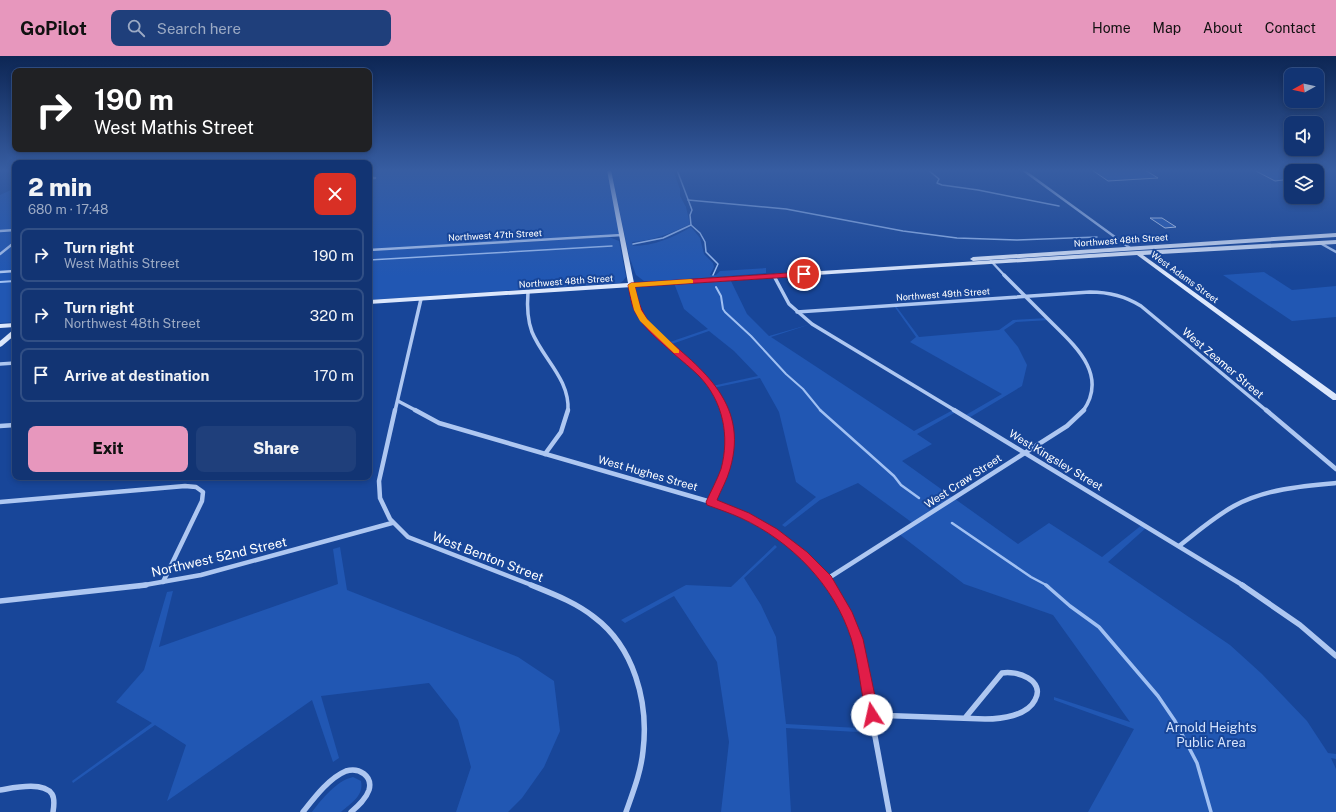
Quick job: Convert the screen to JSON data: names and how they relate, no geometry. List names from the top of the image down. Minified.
{"streets":{"main road":["Northwest 48th Street","West Adams Street"],"street":["Northwest 47th Street","Northwest 49th Street","West Zeamer Street","West Kingsley Street","West Hughes Street","West Craw Street","Northwest 52nd Street","West Benton Street"]},"crossings":[["Northwest 48th Street","West Adams Street"],["Northwest 48th Street","West Kingsley Street"],["Northwest 48th Street","West Craw Street"],["Northwest 48th Street","West Benton Street"],["Northwest 49th Street","West Zeamer Street"],["Northwest 49th Street","West Kingsley Street"],["Northwest 49th Street","West Craw Street"],["West Kingsley Street","West Craw Street"],["West Hughes Street","West Craw Street"],["West Hughes Street","West Benton Street"],["Northwest 52nd Street","West Benton Street"]],"parks":["Arnold Heights Public Area"],"north":"left","page":{"header":"GoPilot","search":"Search here","nav":["Home","Map","About","Contact"],"turn":["190 m","West Mathis Street"],"heading":["2 min","680 m · 17:48"],"list":[{"name":"Turn right","note":"West Mathis Street","value":"190 m"},{"name":"Turn right","note":"Northwest 48th Street","value":"320 m"},{"name":"Arrive at destination","value":"170 m"}],"buttons":["Exit","Share"]}}
